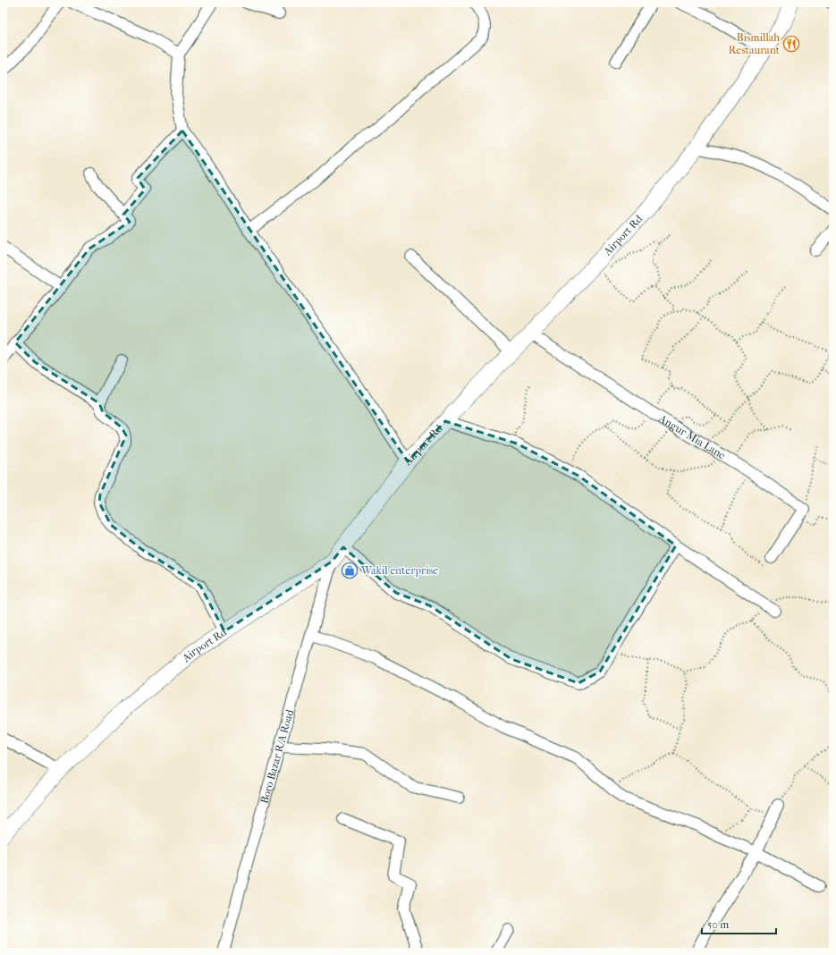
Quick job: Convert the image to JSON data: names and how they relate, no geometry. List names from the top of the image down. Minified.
{"streets":{"main road":["Airport Rd"],"street":["Angur Mia Lane","Boro Bazar R/A Road"]},"crossings":[["Airport Rd","Angur Mia Lane"],["Airport Rd","Boro Bazar R/A Road"]],"places":{"restaurant":["Bismillah Restaurant"],"shop":["Wakil enterprise"]},"scale_bar":"50 m"}
